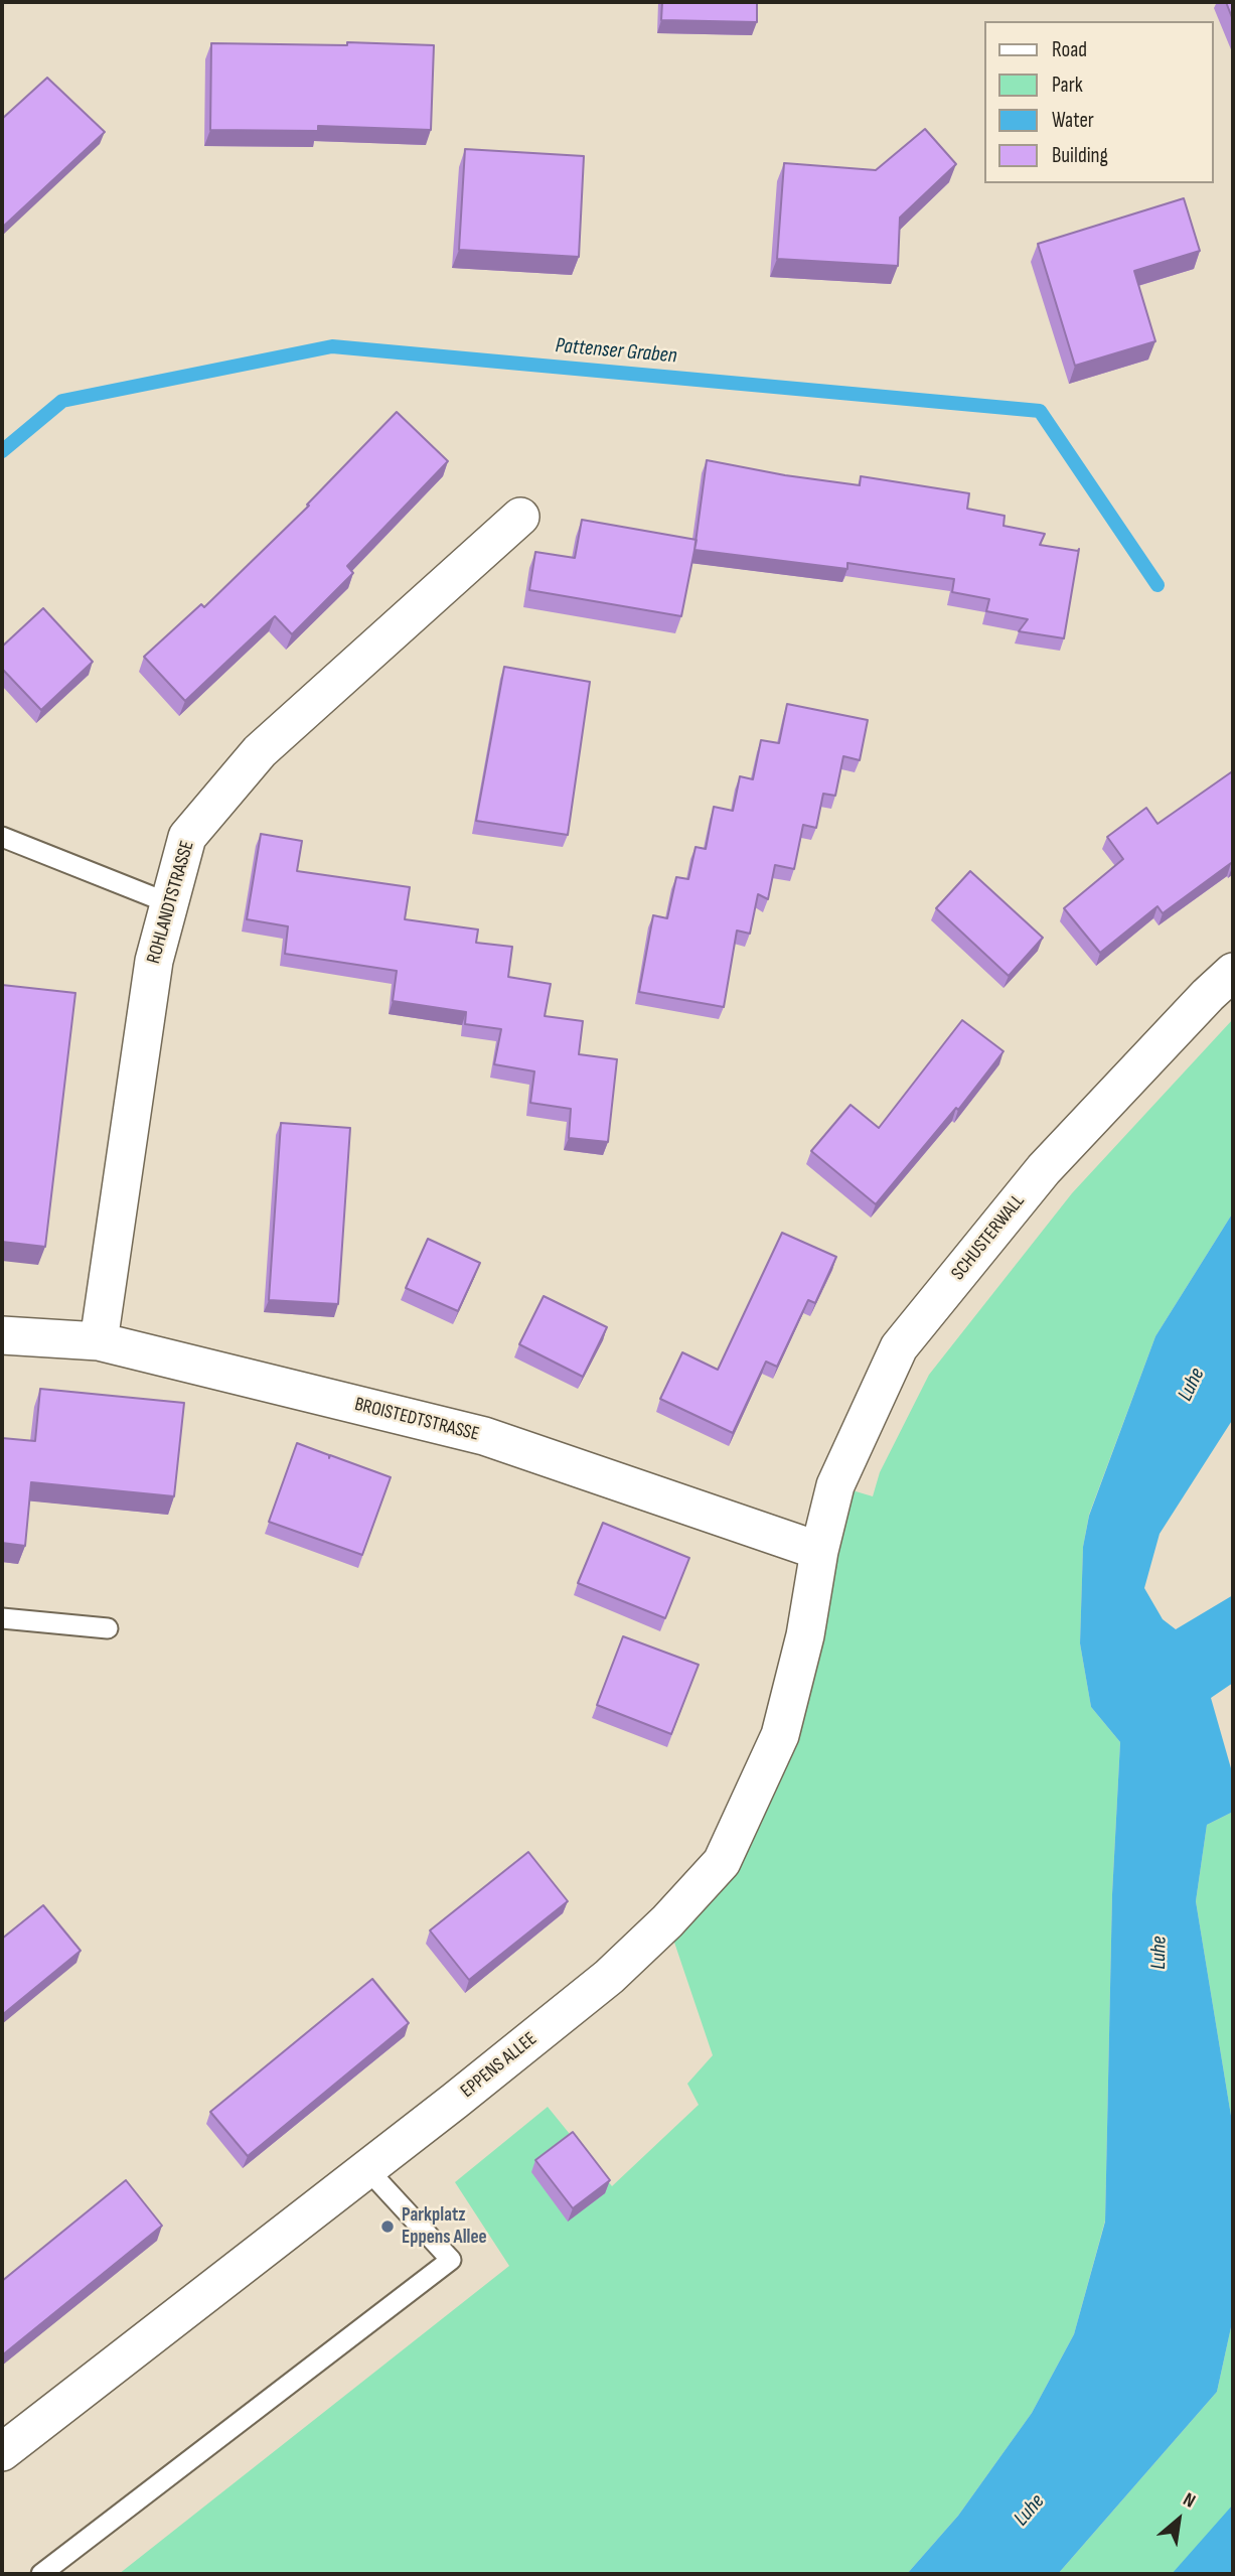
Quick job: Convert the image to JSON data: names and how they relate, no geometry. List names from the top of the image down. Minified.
{"streets":{"street":["ROHLANDTSTRASSE","SCHUSTERWALL","BROISTEDTSTRASSE","EPPENS ALLEE"]},"crossings":[["ROHLANDTSTRASSE","BROISTEDTSTRASSE"],["SCHUSTERWALL","BROISTEDTSTRASSE"],["SCHUSTERWALL","EPPENS ALLEE"],["BROISTEDTSTRASSE","EPPENS ALLEE"]],"water":["Pattenser Graben","Luhe"],"places":["Parkplatz Eppens Allee"],"legend":["Road","Park","Water","Building"],"north":"top right"}
